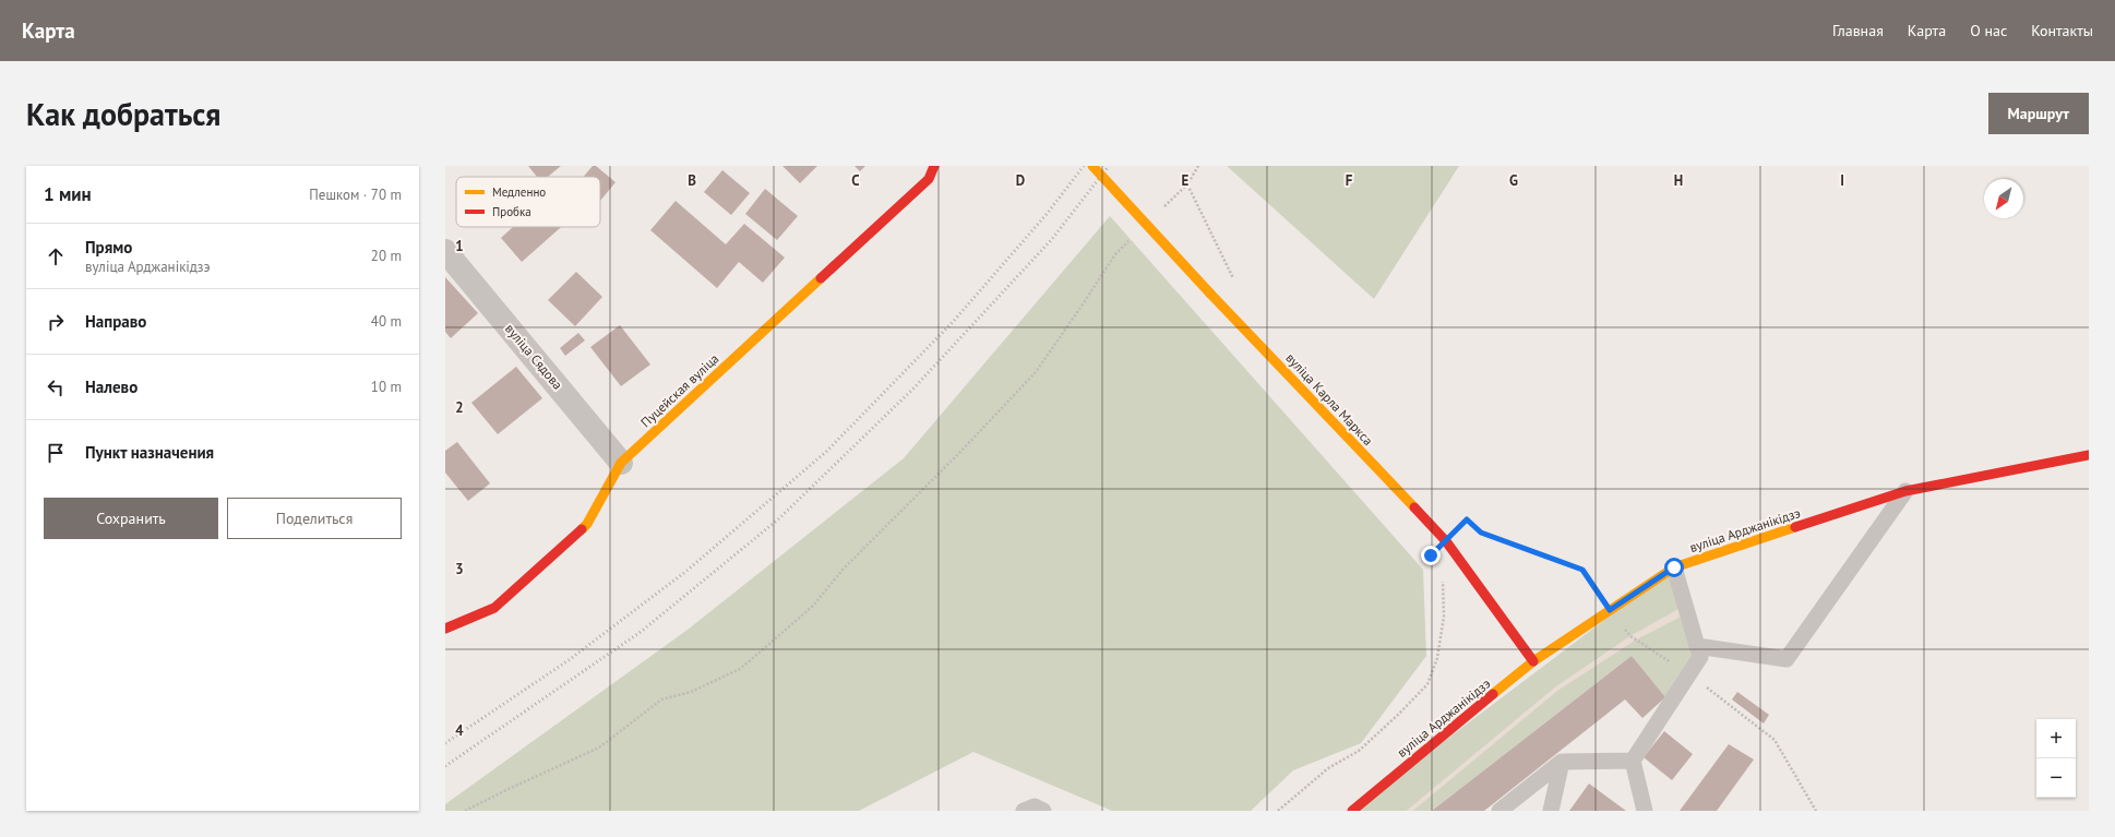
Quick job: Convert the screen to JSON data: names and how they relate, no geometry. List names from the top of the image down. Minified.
{"streets":{"main road":["Пуцейская вуліца","вуліца Карла Маркса","вуліца Арджанікідзэ"],"street":["вуліца Сядова"]},"crossings":[["вуліца Сядова","Пуцейская вуліца"],["вуліца Карла Маркса","вуліца Арджанікідзэ"]],"legend":["Медленно","Пробка"],"north":"bottom left","page":{"header":"Карта","nav":["Главная","Карта","О нас","Контакты"],"buttons":["Маршрут",["Сохранить","Поделиться"]],"title":"Как добраться","heading":["1 мин","Пешком · 70 m"],"list":[["Прямо","вуліца Арджанікідзэ","20 m"],["Направо","40 m"],["Налево","10 m"],"Пункт назначения"],"map_buttons":["+","−"]},"grid":{"columns":["B","C","D","E","F","G","H","I"],"rows":["1","2","3","4"]}}
